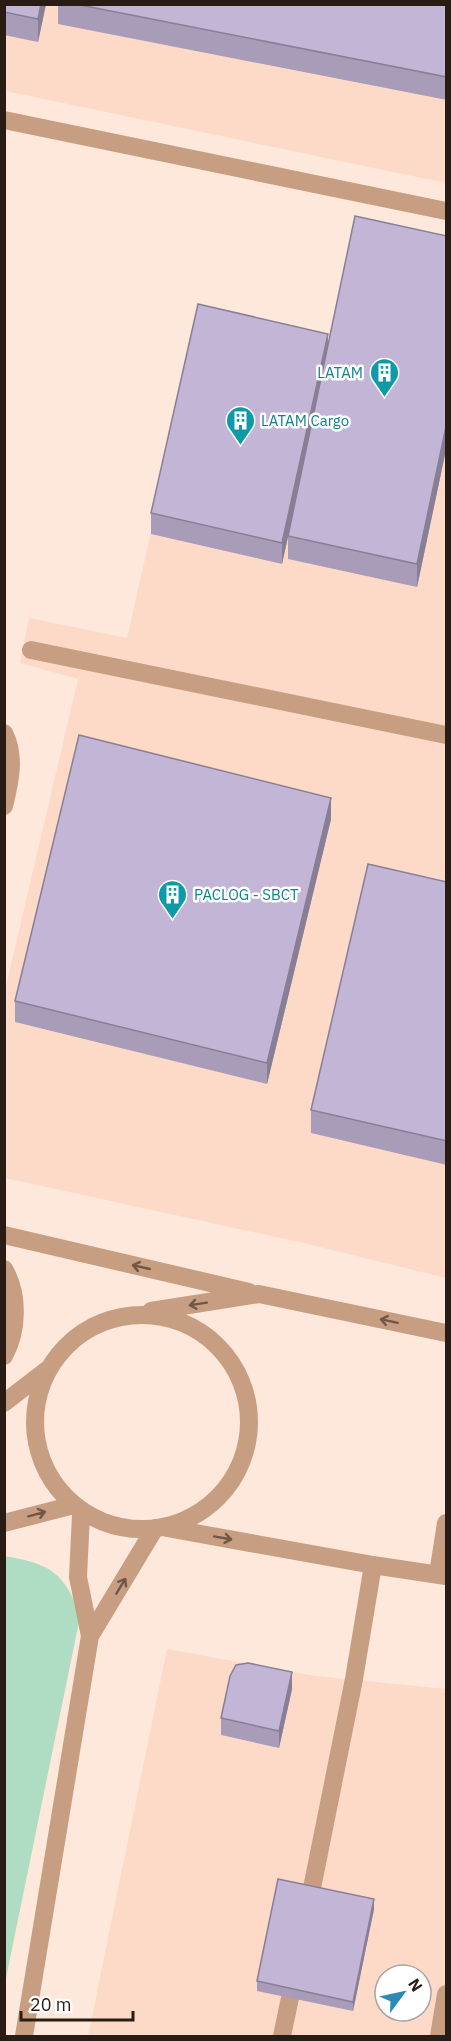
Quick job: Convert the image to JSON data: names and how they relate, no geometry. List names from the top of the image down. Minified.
{"places":{"building":["LATAM","LATAM Cargo","PACLOG - SBCT"]},"scale_bar":"20 m","north":"top right"}
